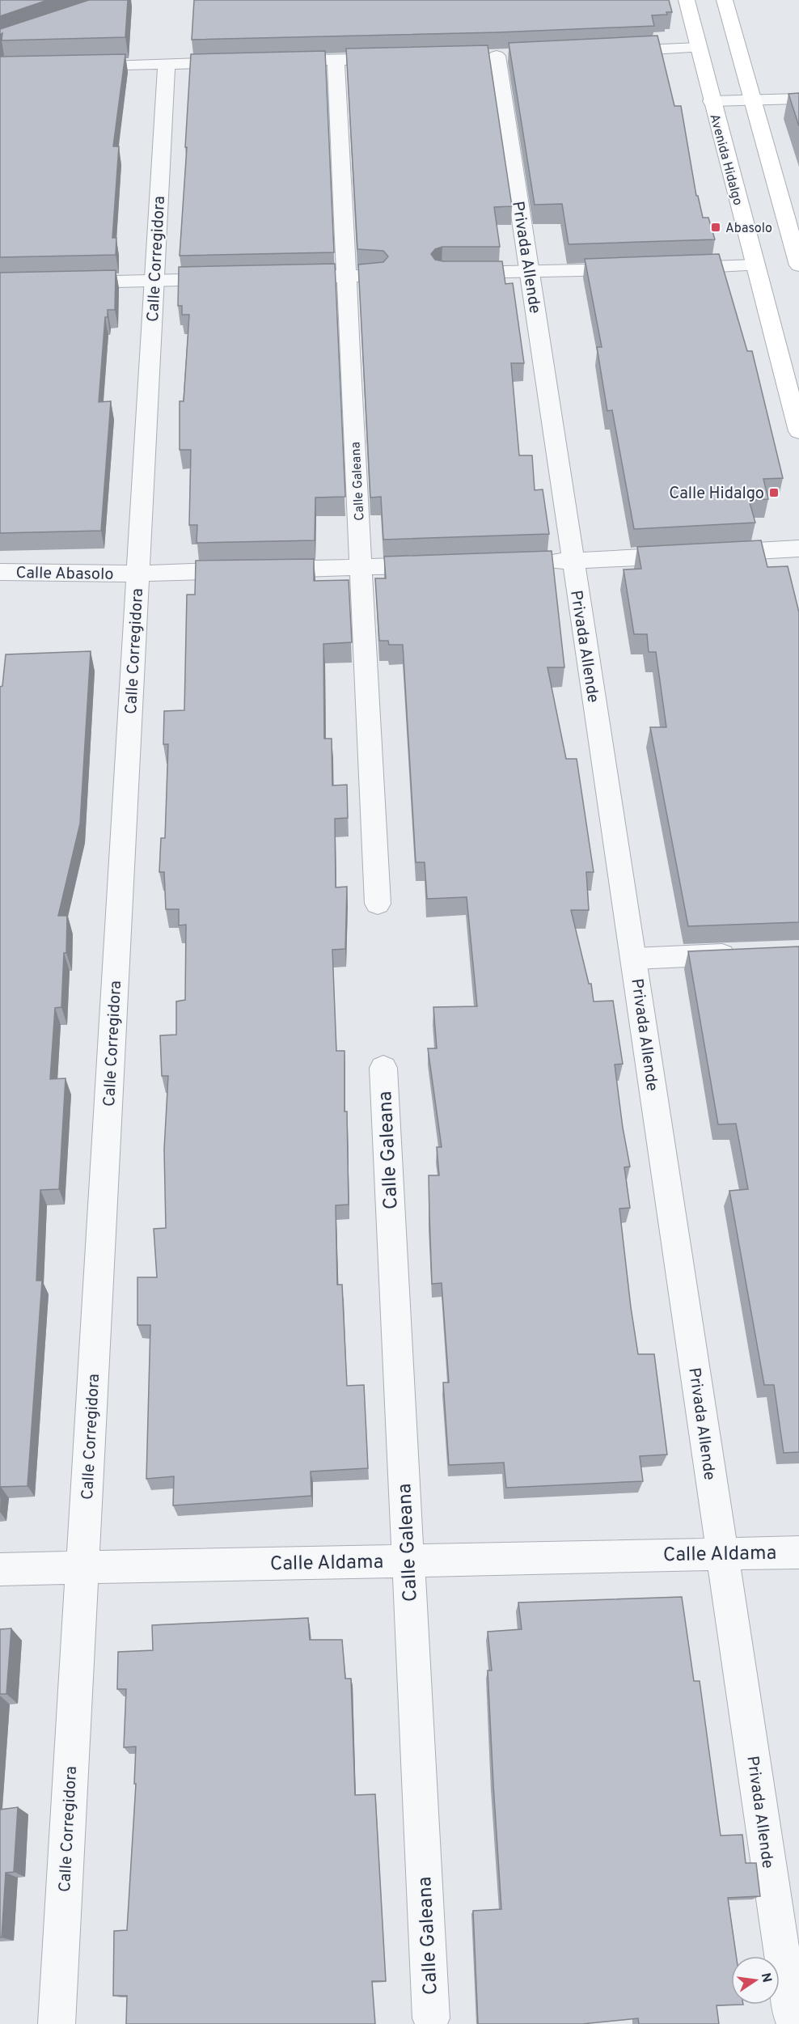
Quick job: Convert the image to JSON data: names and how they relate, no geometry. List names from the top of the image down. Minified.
{"streets":{"main road":["Avenida Hidalgo"],"street":["Privada Allende","Calle Corregidora","Calle Galeana","Calle Abasolo","Calle Aldama"]},"crossings":[["Privada Allende","Calle Aldama"],["Calle Corregidora","Calle Abasolo"],["Calle Corregidora","Calle Aldama"],["Calle Galeana","Calle Abasolo"],["Calle Galeana","Calle Aldama"]],"places":{"transit":["Abasolo","Calle Hidalgo"]},"north":"right"}
